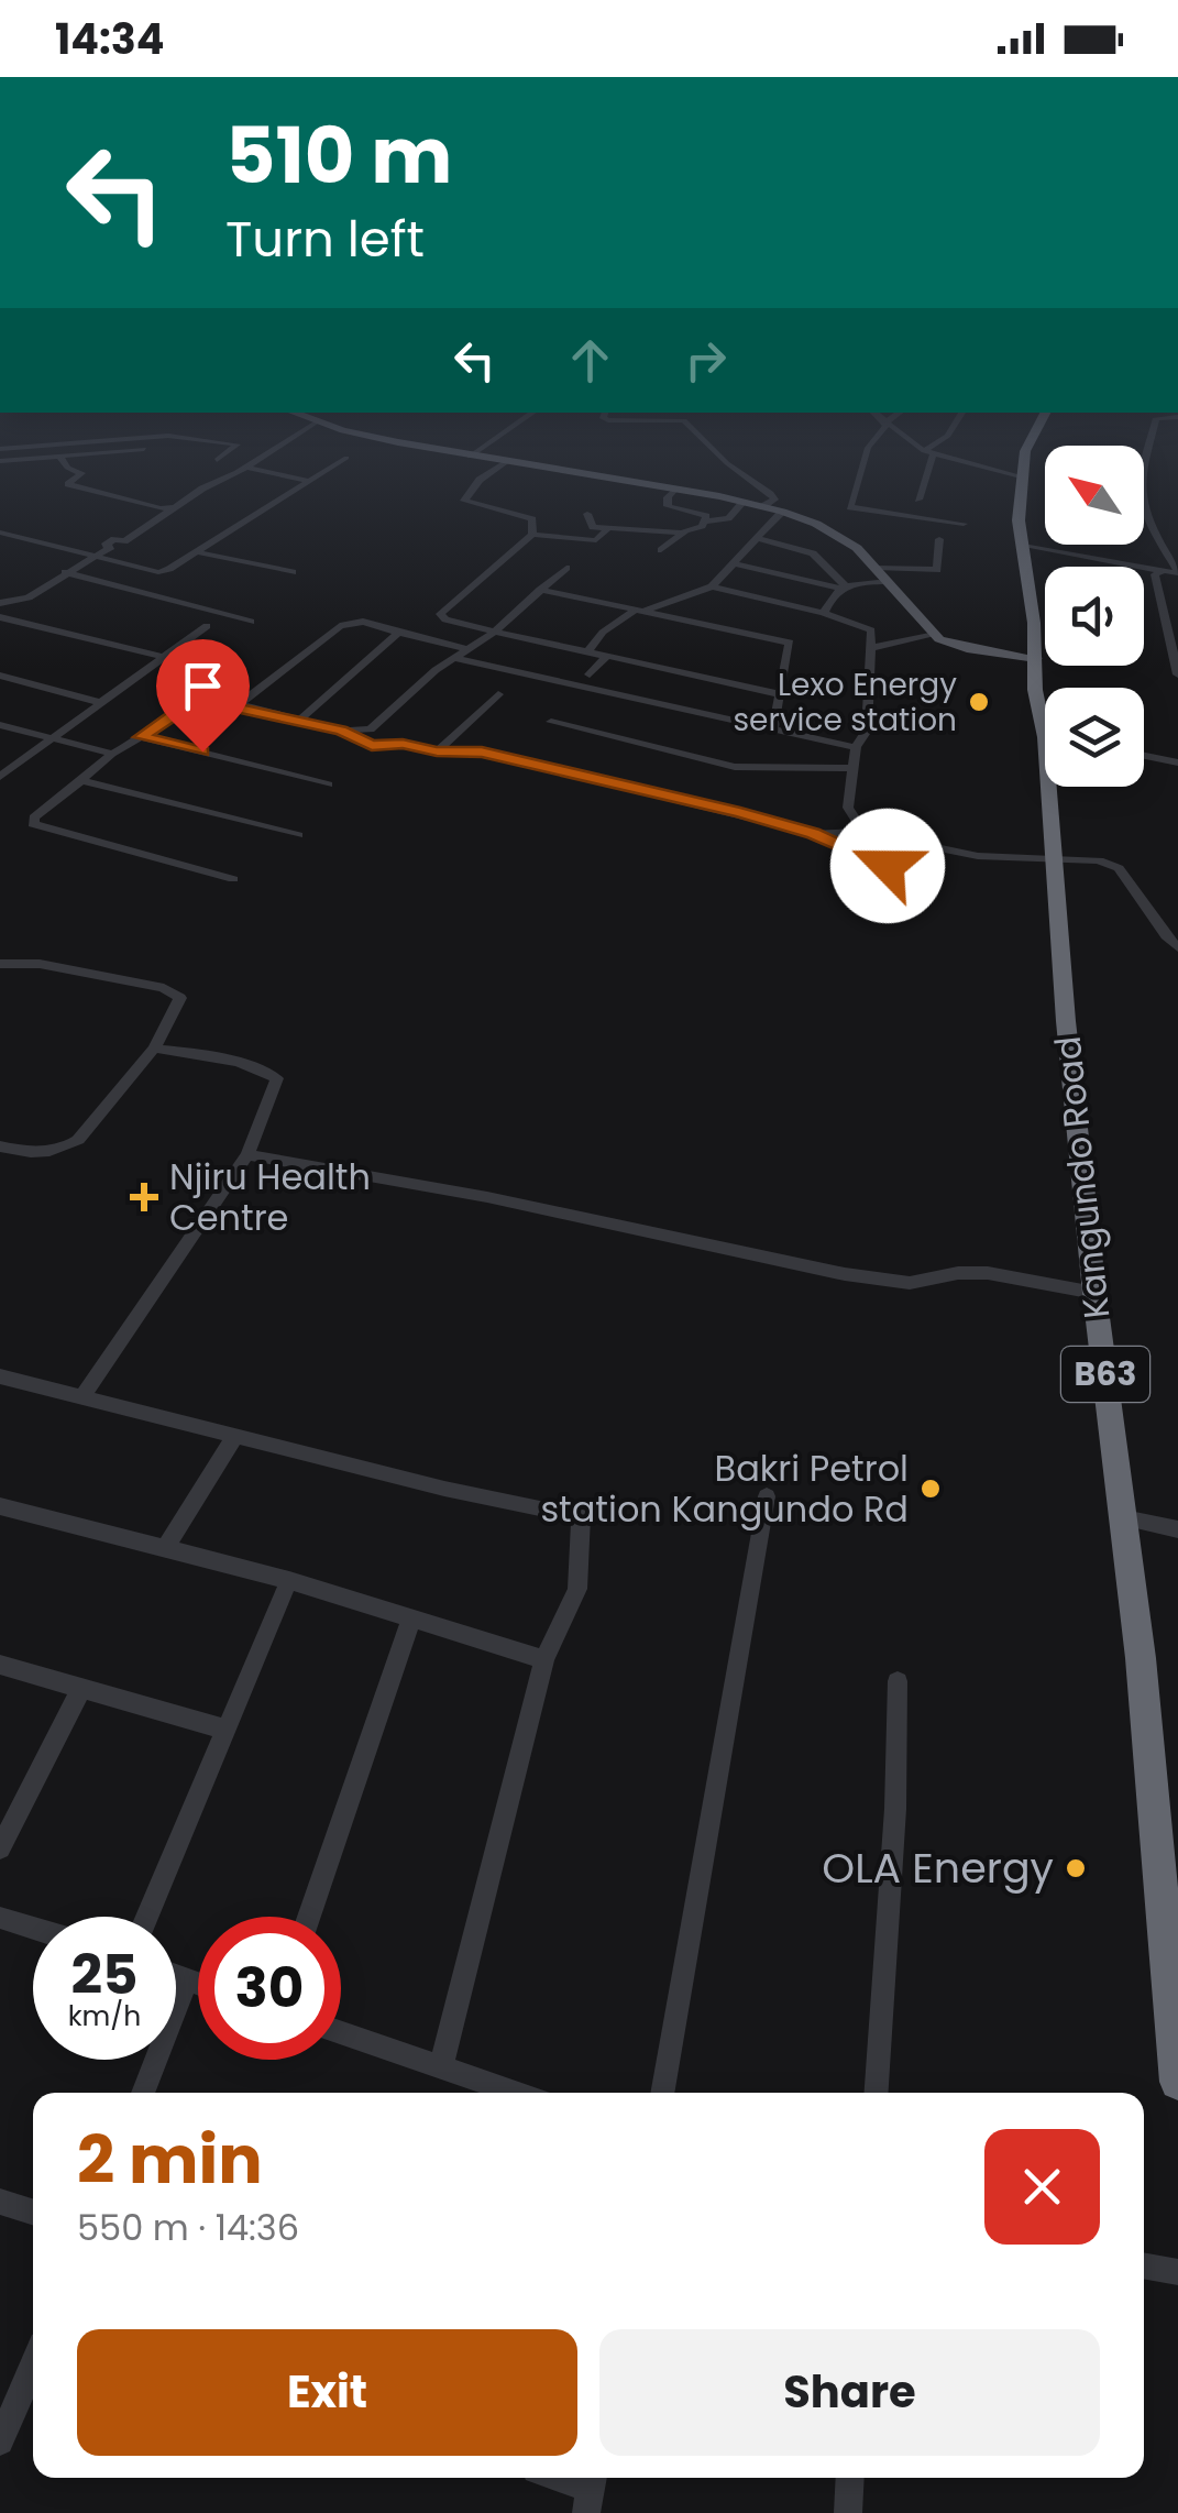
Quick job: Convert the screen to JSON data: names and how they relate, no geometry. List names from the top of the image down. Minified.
{"streets":{"highway":["Kangundo Road","B63"]},"places":{"other":["Lexo Energy service station","Bakri Petrol station Kangundo Rd","OLA Energy"],"health":["Njiru Health Centre"]},"north":"top left","page":{"status":"14:34","turn":["510 m","Turn left"],"speed":"25 km/h","limit":"30","heading":["2 min","550 m · 14:36"],"buttons":["Exit","Share"]}}
